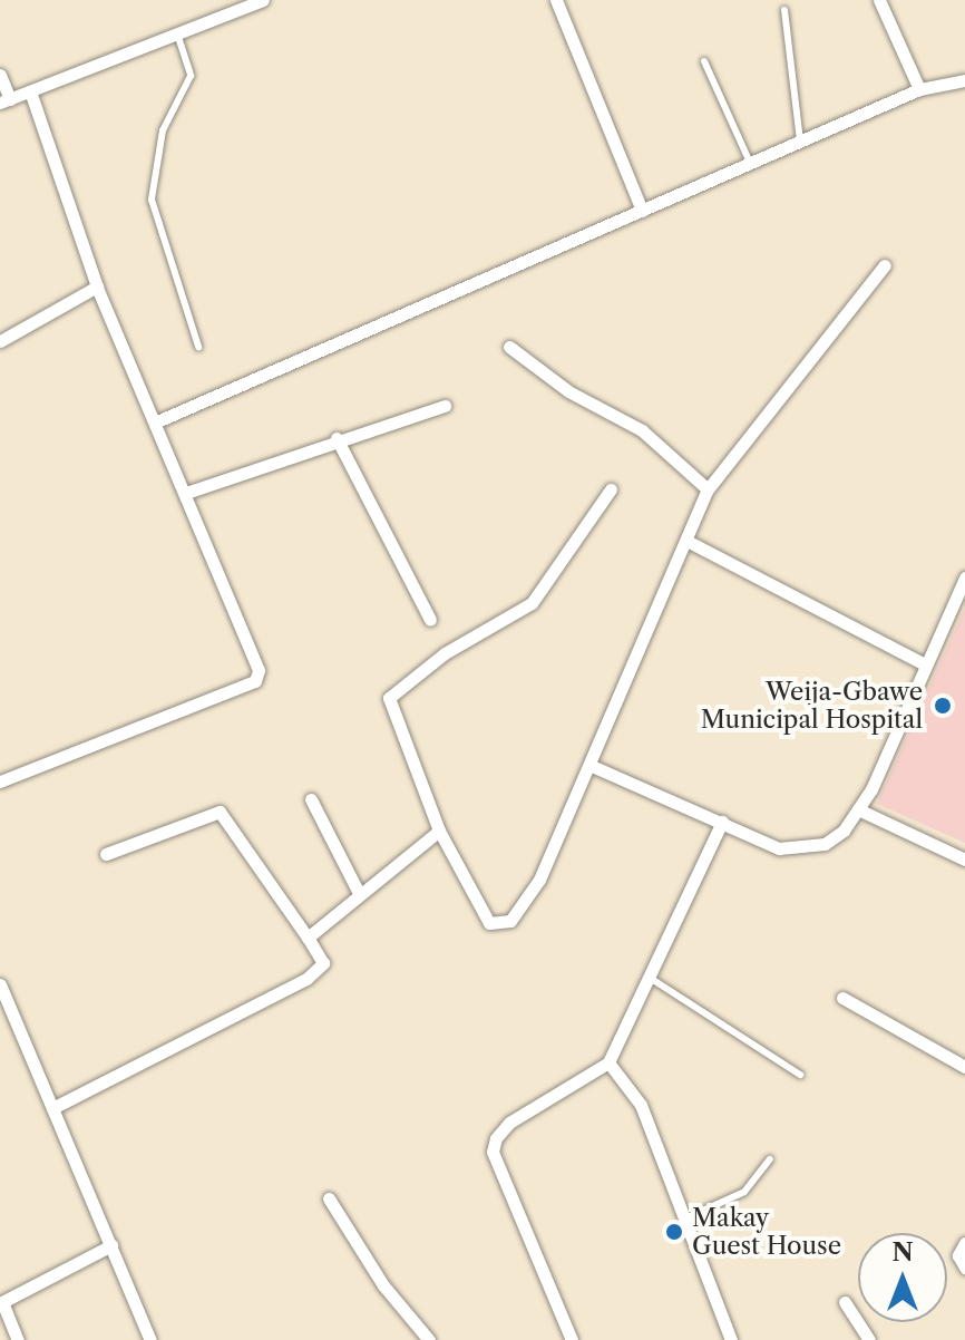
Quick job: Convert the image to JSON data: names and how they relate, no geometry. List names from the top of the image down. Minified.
{"places":["Weija-Gbawe Municipal Hospital","Makay Guest House"],"north":"top"}
